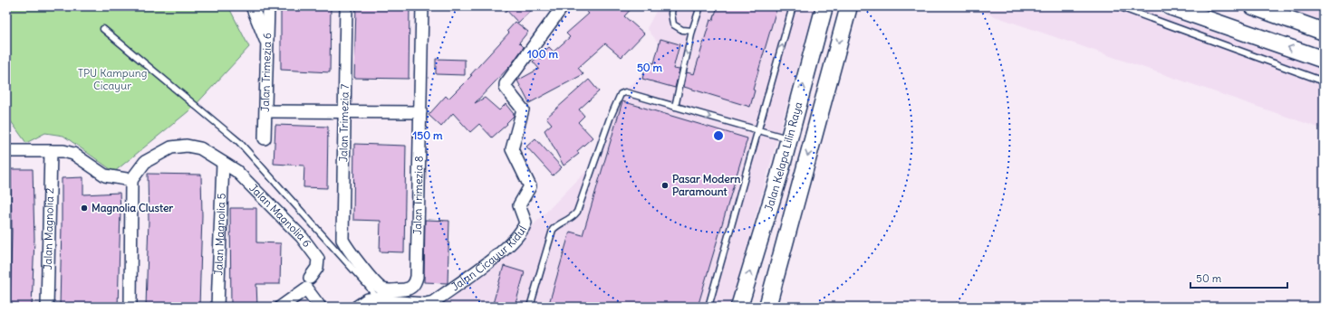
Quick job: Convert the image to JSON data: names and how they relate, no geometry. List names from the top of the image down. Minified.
{"streets":{"street":["Jalan Trimezia 6","Jalan Trimezia 7","Jalan Kelapa Lilin Raya","Jalan Trimezia 8","Jalan Magnolia 6","Jalan Magnolia 2","Jalan Magnolia 5","Jalan Cicayur Kidul"]},"crossings":[["Jalan Trimezia 7","Jalan Trimezia 8"],["Jalan Magnolia 6","Jalan Magnolia 5"]],"parks":["TPU Kampung Cicayur"],"places":["Pasar Modern Paramount","Magnolia Cluster"],"scale_bar":"50 m","rings":["100 m","50 m","150 m"]}
